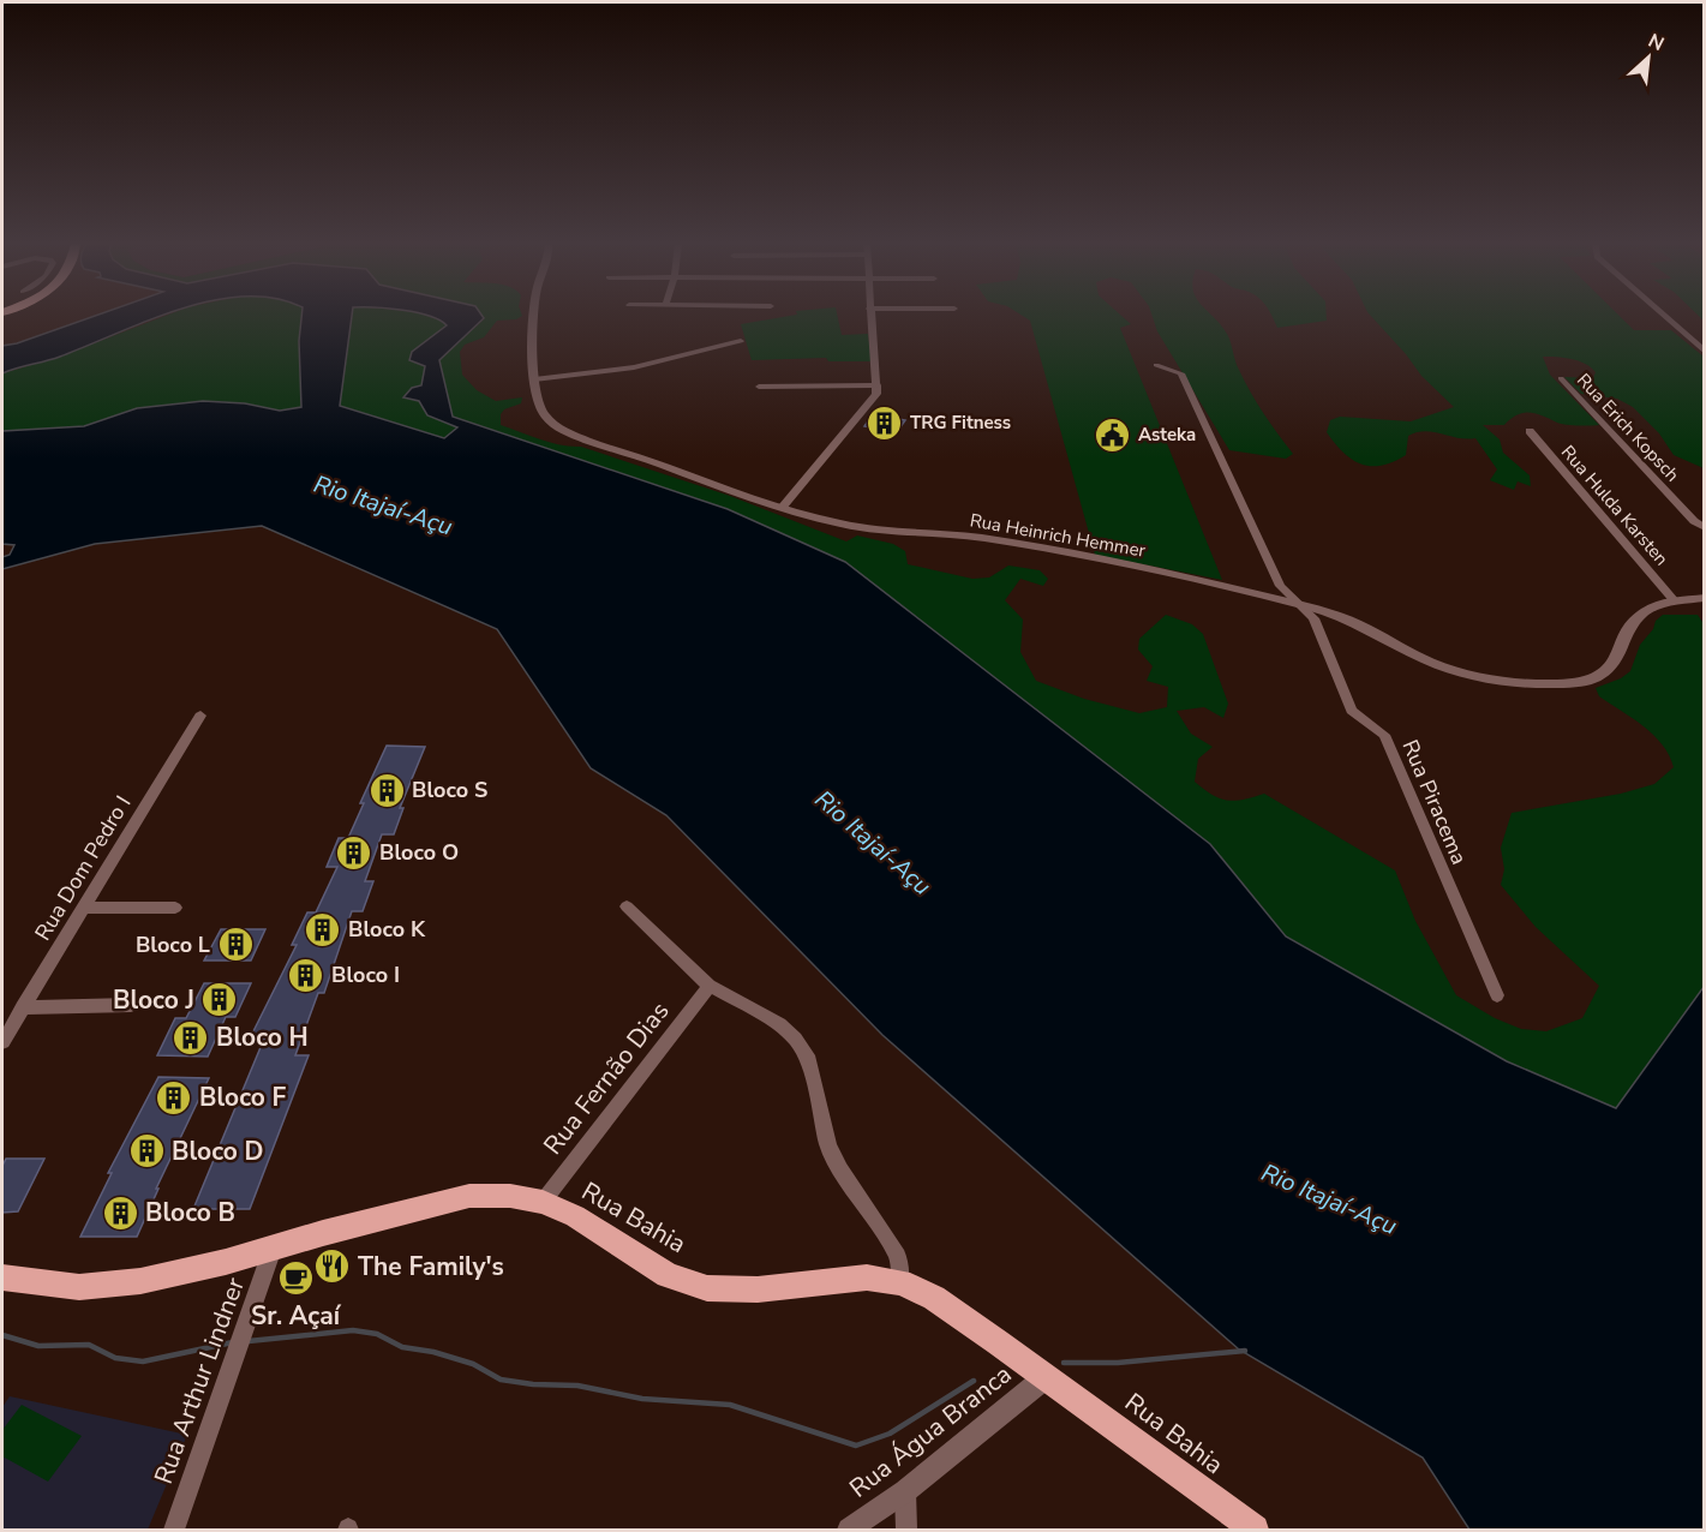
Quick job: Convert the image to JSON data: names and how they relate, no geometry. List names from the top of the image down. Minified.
{"streets":{"main road":["Rua Bahia"],"street":["Rua Erich Kopsch","Rua Hulda Karsten","Rua Heinrich Hemmer","Rua Piracema","Rua Dom Pedro I","Rua Fernão Dias","Rua Arthur Lindner","Rua Água Branca"]},"crossings":[["Rua Hulda Karsten","Rua Heinrich Hemmer"],["Rua Heinrich Hemmer","Rua Piracema"],["Rua Fernão Dias","Rua Bahia"],["Rua Bahia","Rua Arthur Lindner"],["Rua Bahia","Rua Água Branca"]],"water":["Rio Itajaí-Açu"],"places":{"building":["TRG Fitness","Bloco S","Bloco O","Bloco K","Bloco L","Bloco I","Bloco J","Bloco H","Bloco F","Bloco D","Bloco B"],"public building":["Asteka"],"restaurant":["The Family's"],"cafe":["Sr. Açaí"]},"north":"top right"}
